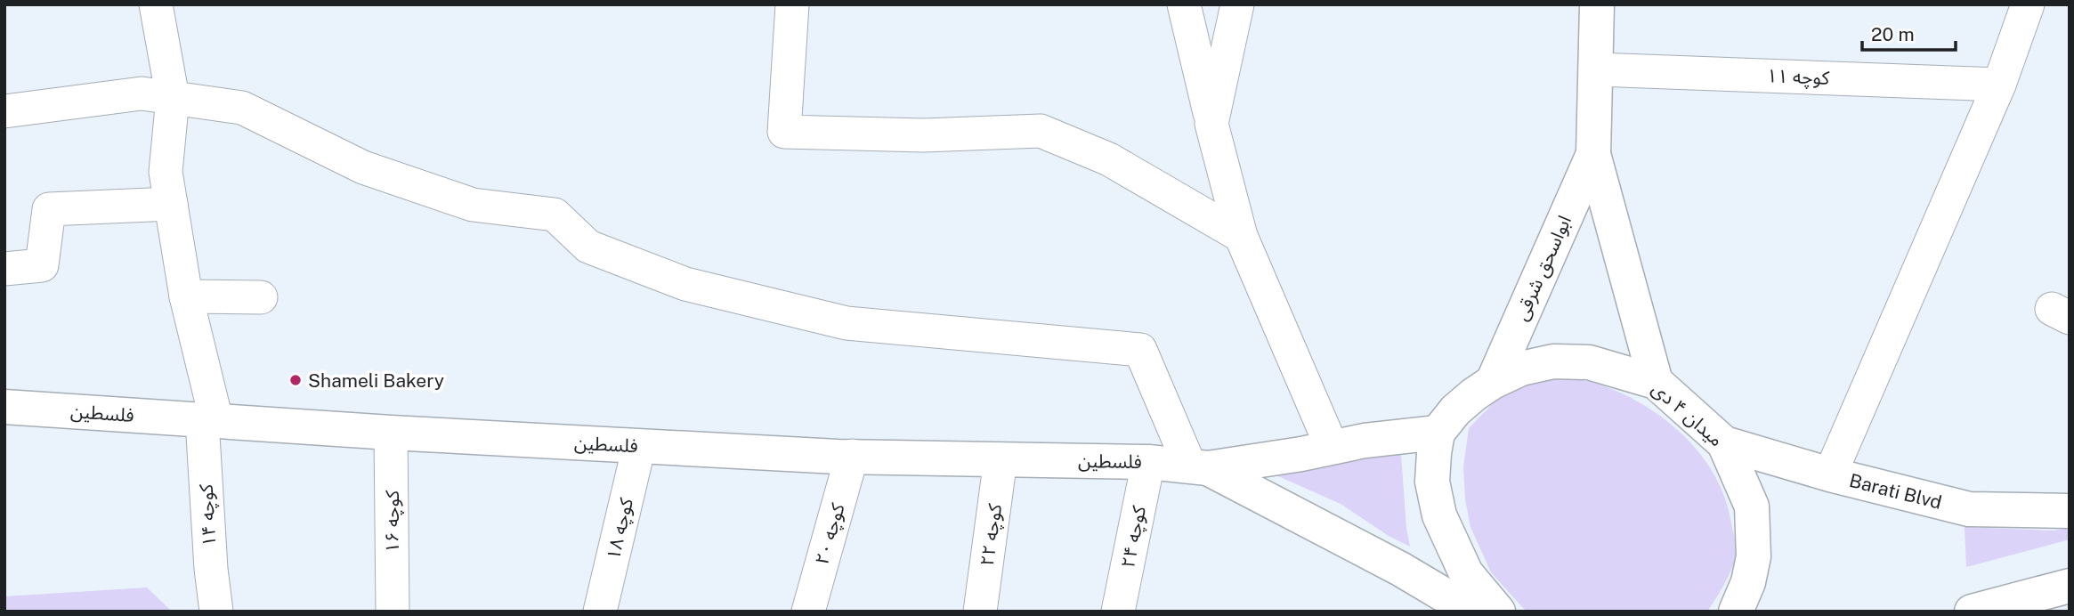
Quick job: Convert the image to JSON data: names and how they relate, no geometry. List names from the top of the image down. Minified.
{"streets":{"main road":["ابواسحق شرقی","فلسطین","میدان ۴ دی","Barati Blvd"],"street":["کوچه ۱۱","کوچه ۱۴","کوچه ۱۶","کوچه ۱۸","کوچه ۲۰","کوچه ۲۲","کوچه ۲۴"]},"crossings":[["کوچه ۱۱","ابواسحق شرقی"],["ابواسحق شرقی","میدان ۴ دی"],["فلسطین","کوچه ۱۴"],["فلسطین","کوچه ۱۶"],["فلسطین","کوچه ۱۸"],["فلسطین","کوچه ۲۰"],["فلسطین","کوچه ۲۲"],["فلسطین","کوچه ۲۴"],["میدان ۴ دی","Barati Blvd"]],"places":["Shameli Bakery"],"scale_bar":"20 m"}
